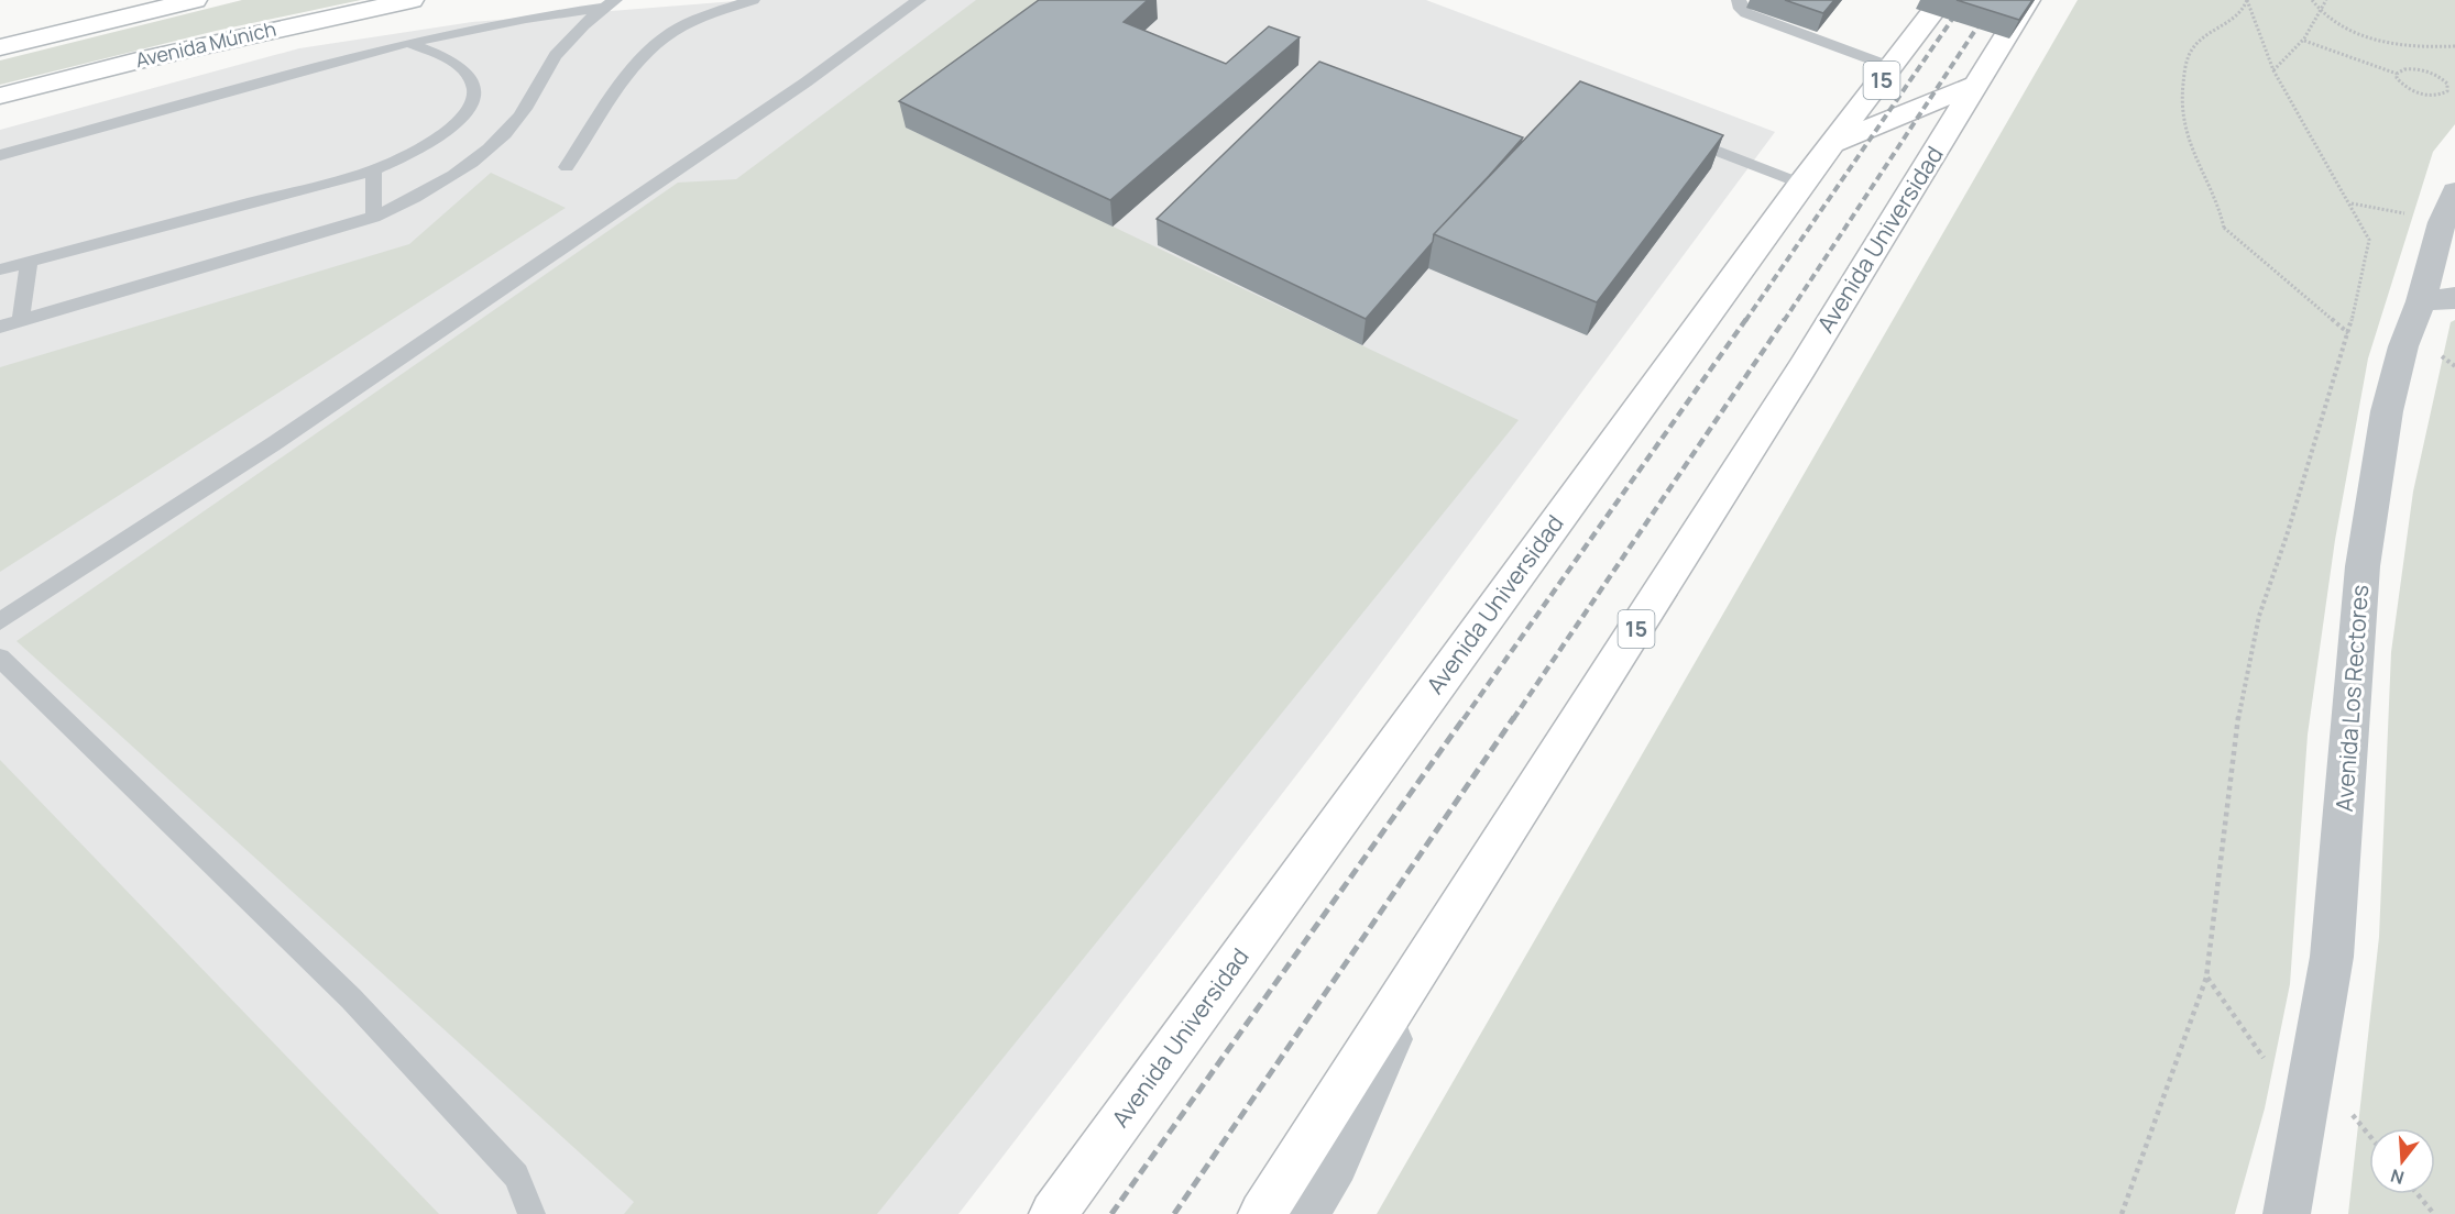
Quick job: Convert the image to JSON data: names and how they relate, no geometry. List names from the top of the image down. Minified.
{"streets":{"main road":["Avenida Múnich","15","Avenida Universidad"],"street":["Avenida Los Rectores"]},"north":"bottom"}
